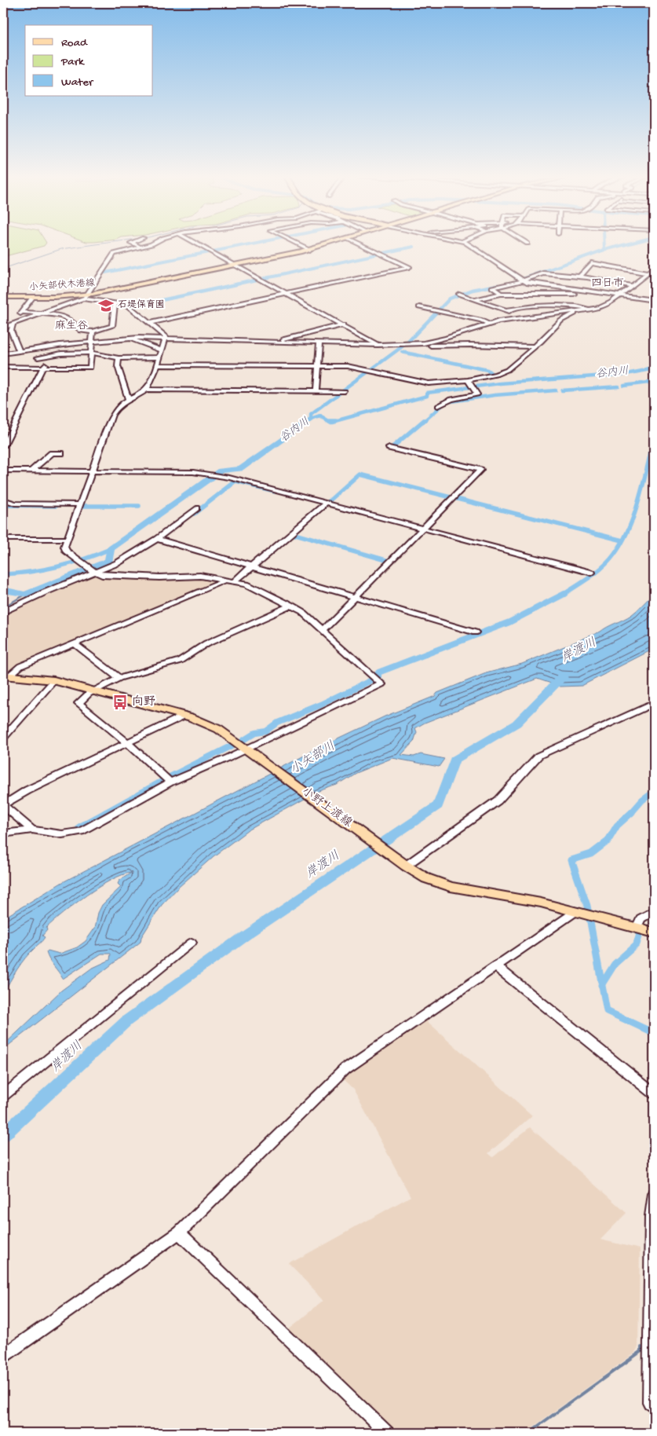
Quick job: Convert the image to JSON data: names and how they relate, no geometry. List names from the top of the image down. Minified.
{"streets":{"main road":["小矢部伏木港線","小野上渡線"]},"districts":["四日市","麻生谷"],"water":["谷内川","岸渡川","小矢部川"],"places":{"school or university":["石堤保育園"],"bus stop":["向野"]},"legend":["Road","Park","Water"]}
